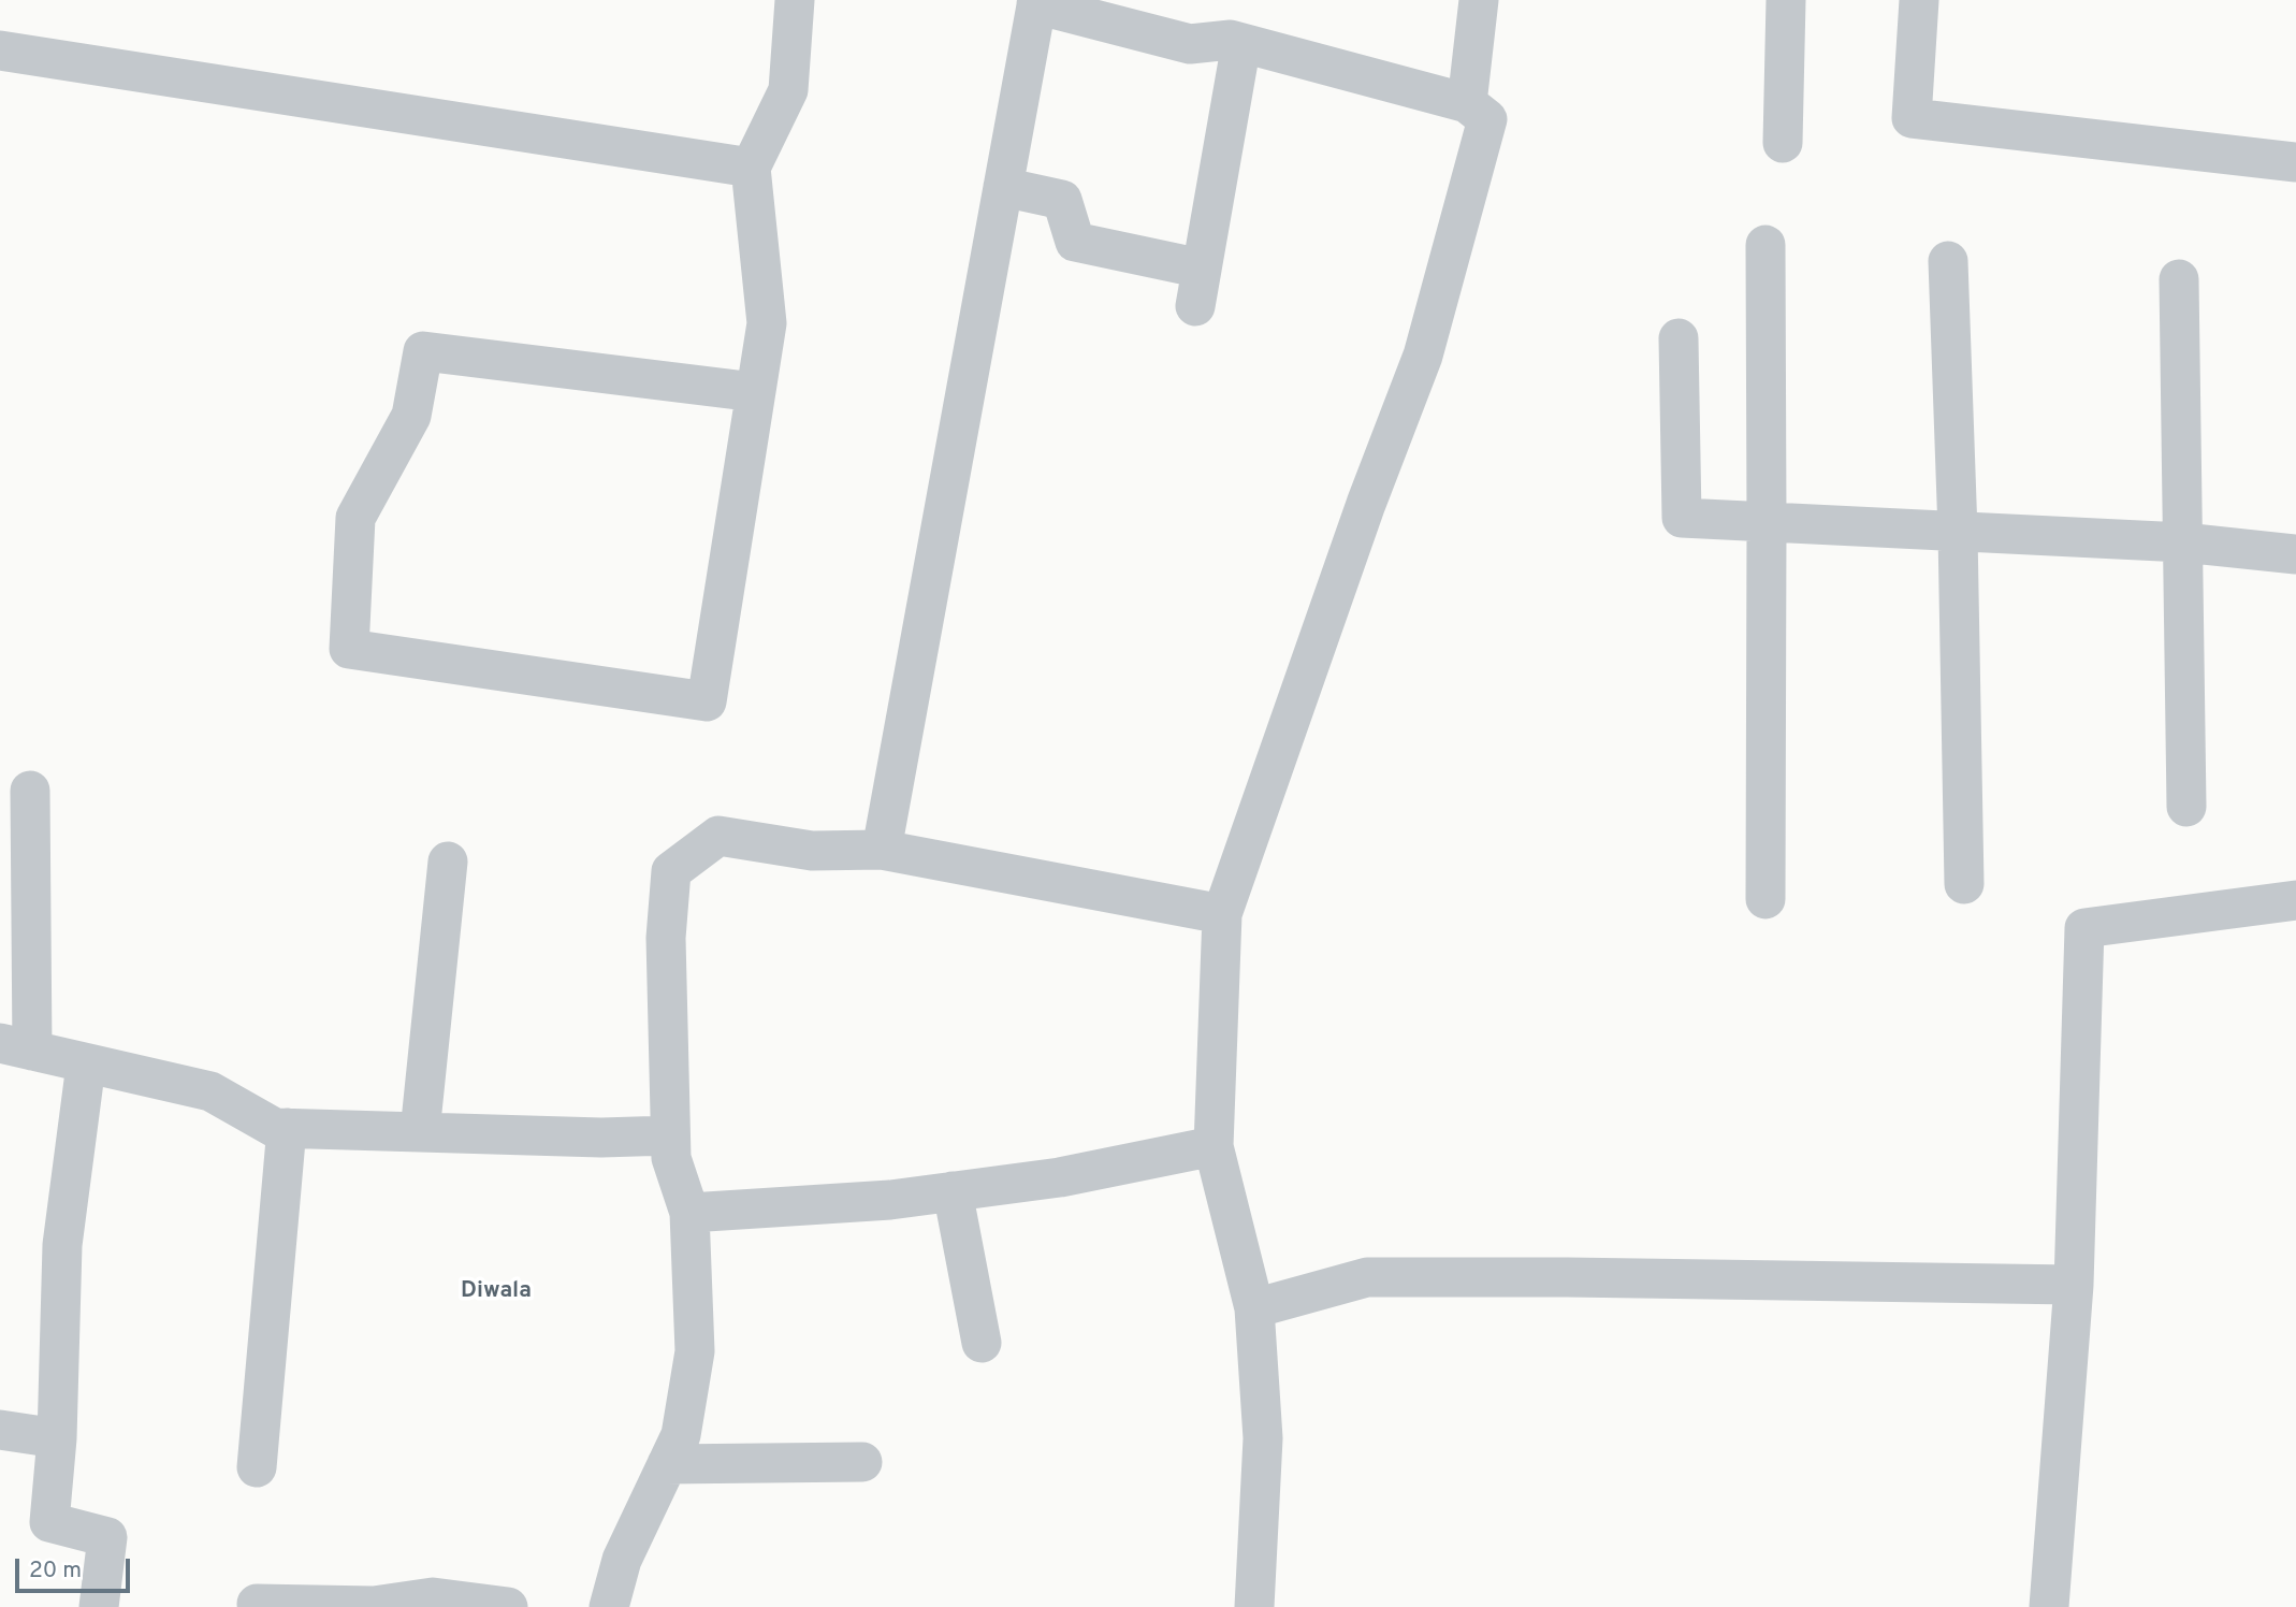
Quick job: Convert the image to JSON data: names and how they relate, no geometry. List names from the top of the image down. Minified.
{"districts":["Diwala"],"scale_bar":"20 m"}
